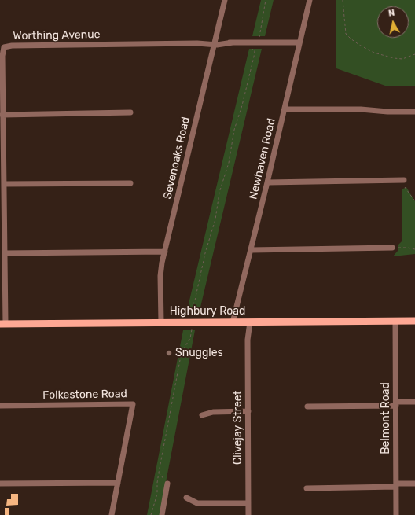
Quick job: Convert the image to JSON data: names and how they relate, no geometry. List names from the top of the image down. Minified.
{"streets":{"main road":["Highbury Road"],"street":["Worthing Avenue","Sevenoaks Road","Newhaven Road","Folkestone Road","Belmont Road","Clivejay Street"]},"crossings":[["Worthing Avenue","Sevenoaks Road"],["Worthing Avenue","Newhaven Road"],["Worthing Avenue","Highbury Road"],["Sevenoaks Road","Highbury Road"],["Newhaven Road","Highbury Road"],["Highbury Road","Belmont Road"],["Highbury Road","Clivejay Street"]],"places":["Snuggles"],"north":"top"}
